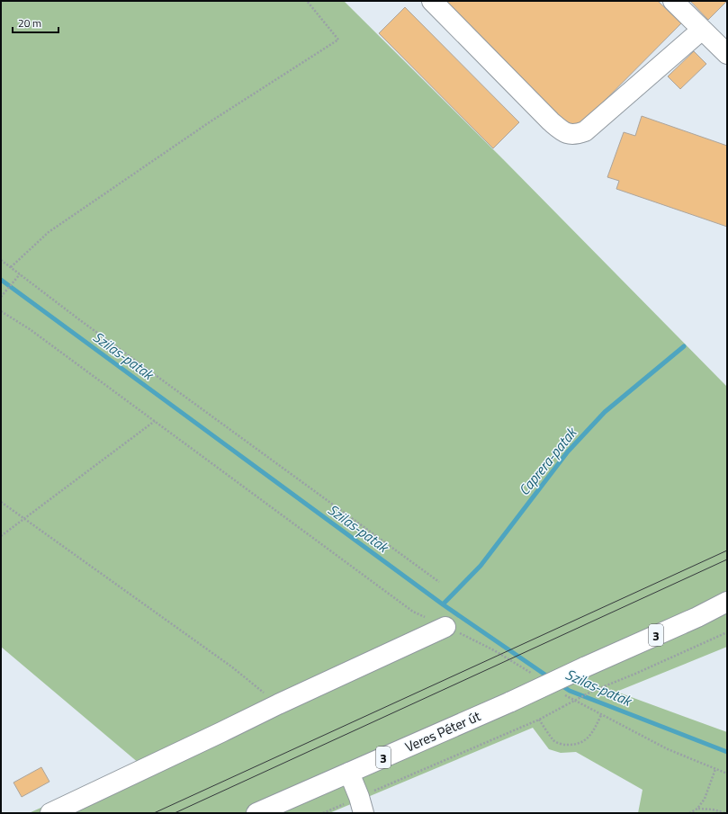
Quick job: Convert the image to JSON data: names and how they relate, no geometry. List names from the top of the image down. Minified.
{"streets":{"main road":["3","Veres Péter út"]},"water":["Szilas-patak","Caprera-patak"],"scale_bar":"20 m"}
